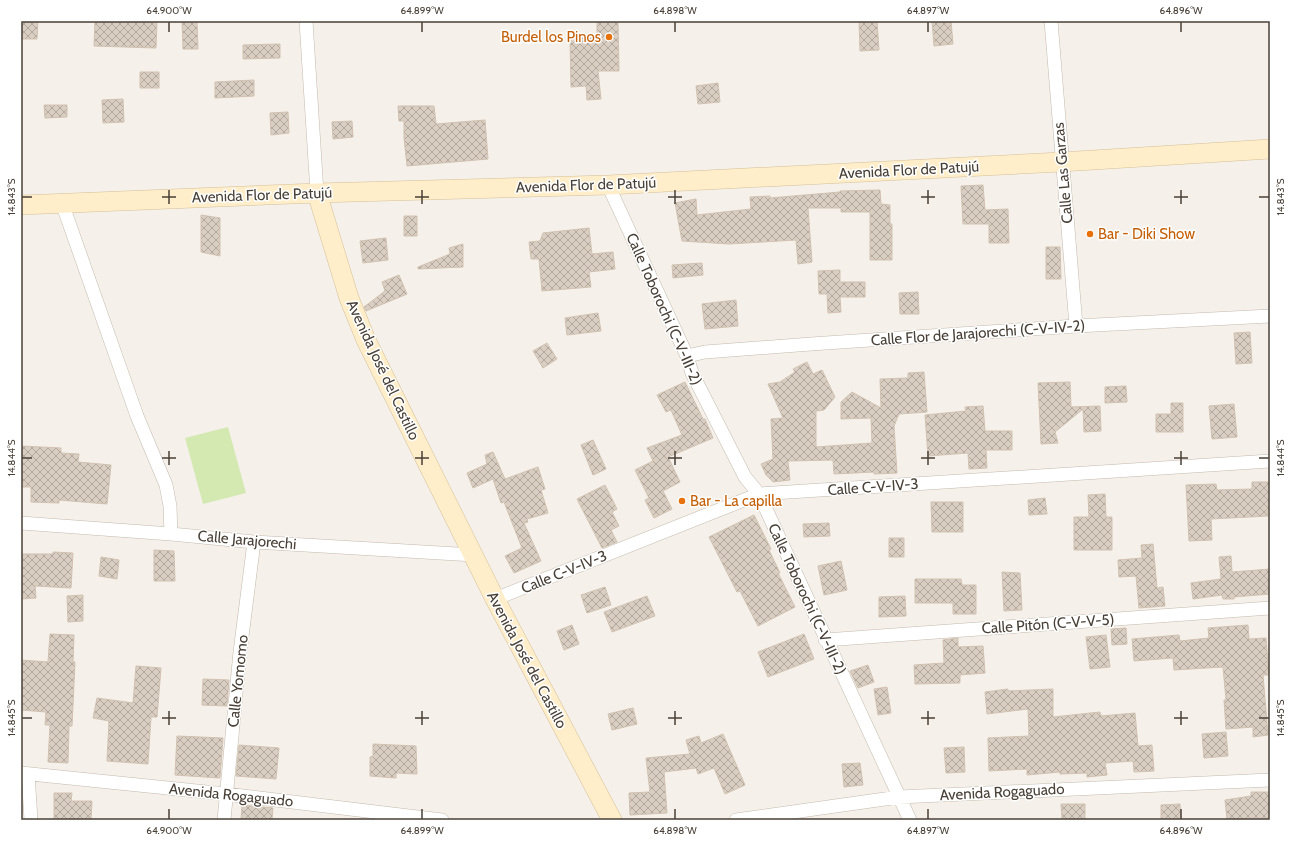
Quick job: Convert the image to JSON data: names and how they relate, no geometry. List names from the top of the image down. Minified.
{"streets":{"main road":["Avenida Flor de Patujú","Avenida José del Castillo"],"street":["Calle Las Garzas","Calle Toborochi (C-V-III-2)","Calle Flor de Jarajorechi (C-V-IV-2)","Calle C-V-IV-3","Calle Jarajorechi","Calle Pitón (C-V-V-5)","Calle Yomomo","Avenida Rogaguado"]},"crossings":[["Avenida Flor de Patujú","Calle Las Garzas"],["Avenida Flor de Patujú","Calle Toborochi (C-V-III-2)"],["Avenida Flor de Patujú","Avenida José del Castillo"],["Calle Las Garzas","Calle Flor de Jarajorechi (C-V-IV-2)"],["Calle Toborochi (C-V-III-2)","Calle Flor de Jarajorechi (C-V-IV-2)"],["Calle Toborochi (C-V-III-2)","Calle C-V-IV-3"],["Calle Toborochi (C-V-III-2)","Calle Pitón (C-V-V-5)"],["Calle Toborochi (C-V-III-2)","Avenida Rogaguado"],["Avenida José del Castillo","Calle C-V-IV-3"],["Avenida José del Castillo","Calle Jarajorechi"],["Calle Jarajorechi","Calle Yomomo"],["Calle Yomomo","Avenida Rogaguado"]],"places":["Burdel los Pinos","Bar - Diki Show","Bar - La capilla"],"coordinates":["64.900°W","64.899°W","64.898°W","64.897°W","64.896°W","14.843°S","14.844°S","14.845°S"]}
